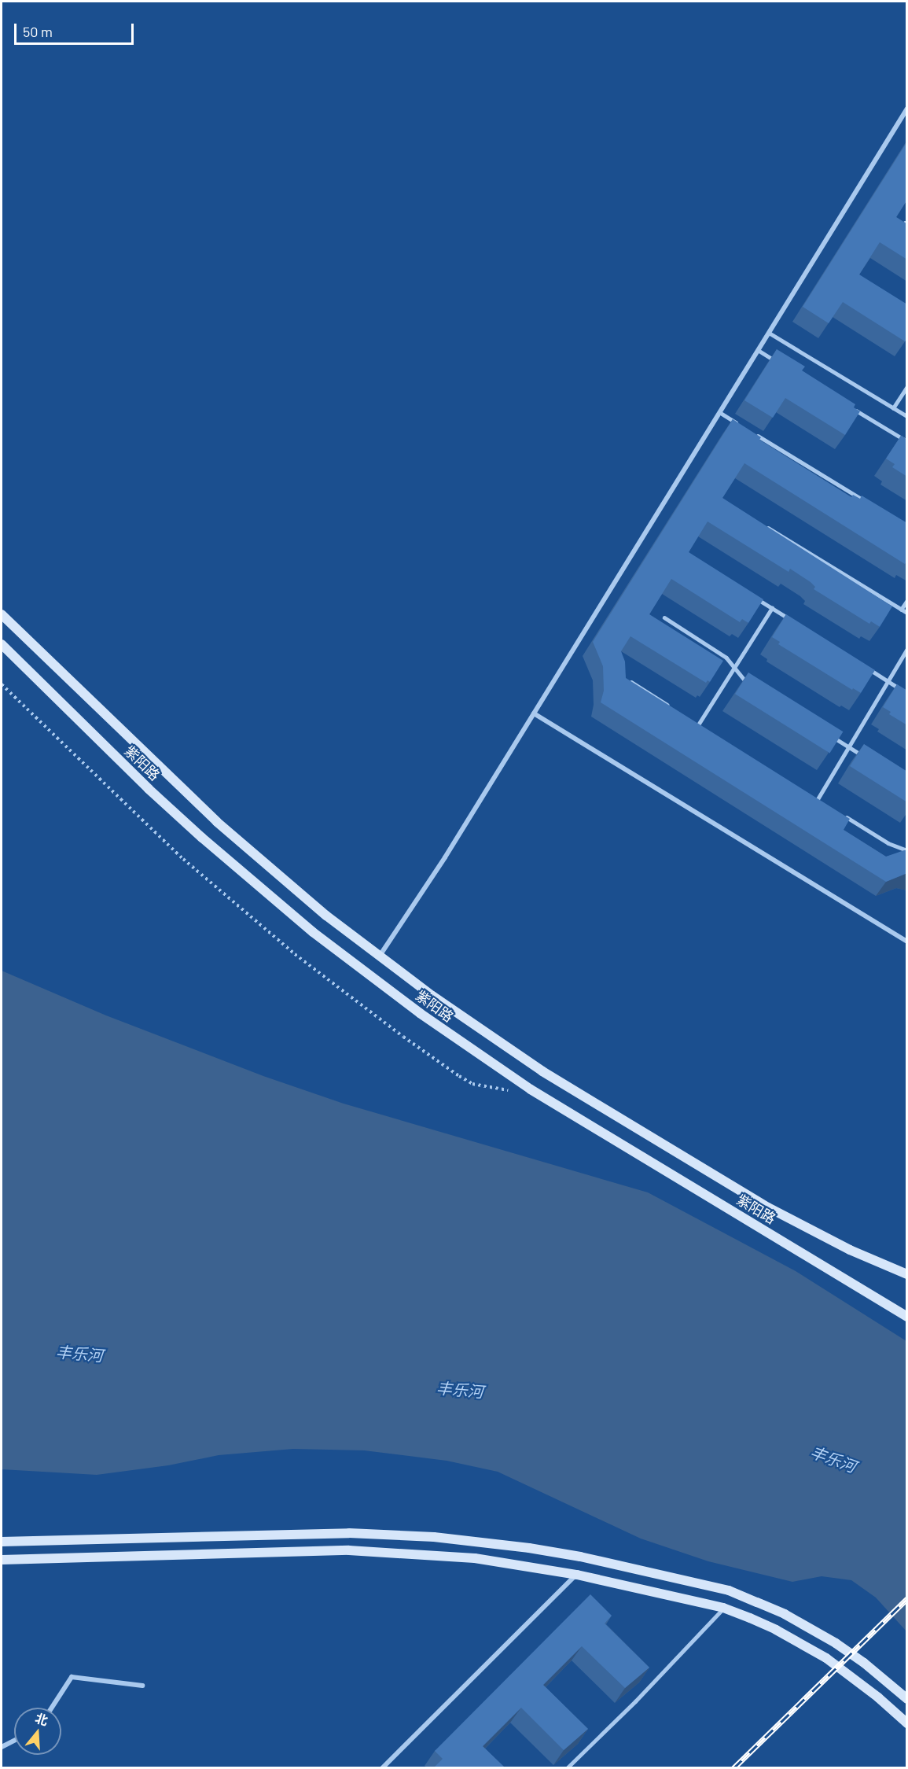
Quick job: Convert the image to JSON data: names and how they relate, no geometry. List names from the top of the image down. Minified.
{"streets":{"main road":["紫阳路"]},"water":["丰乐河"],"scale_bar":"50 m","north":"top"}
